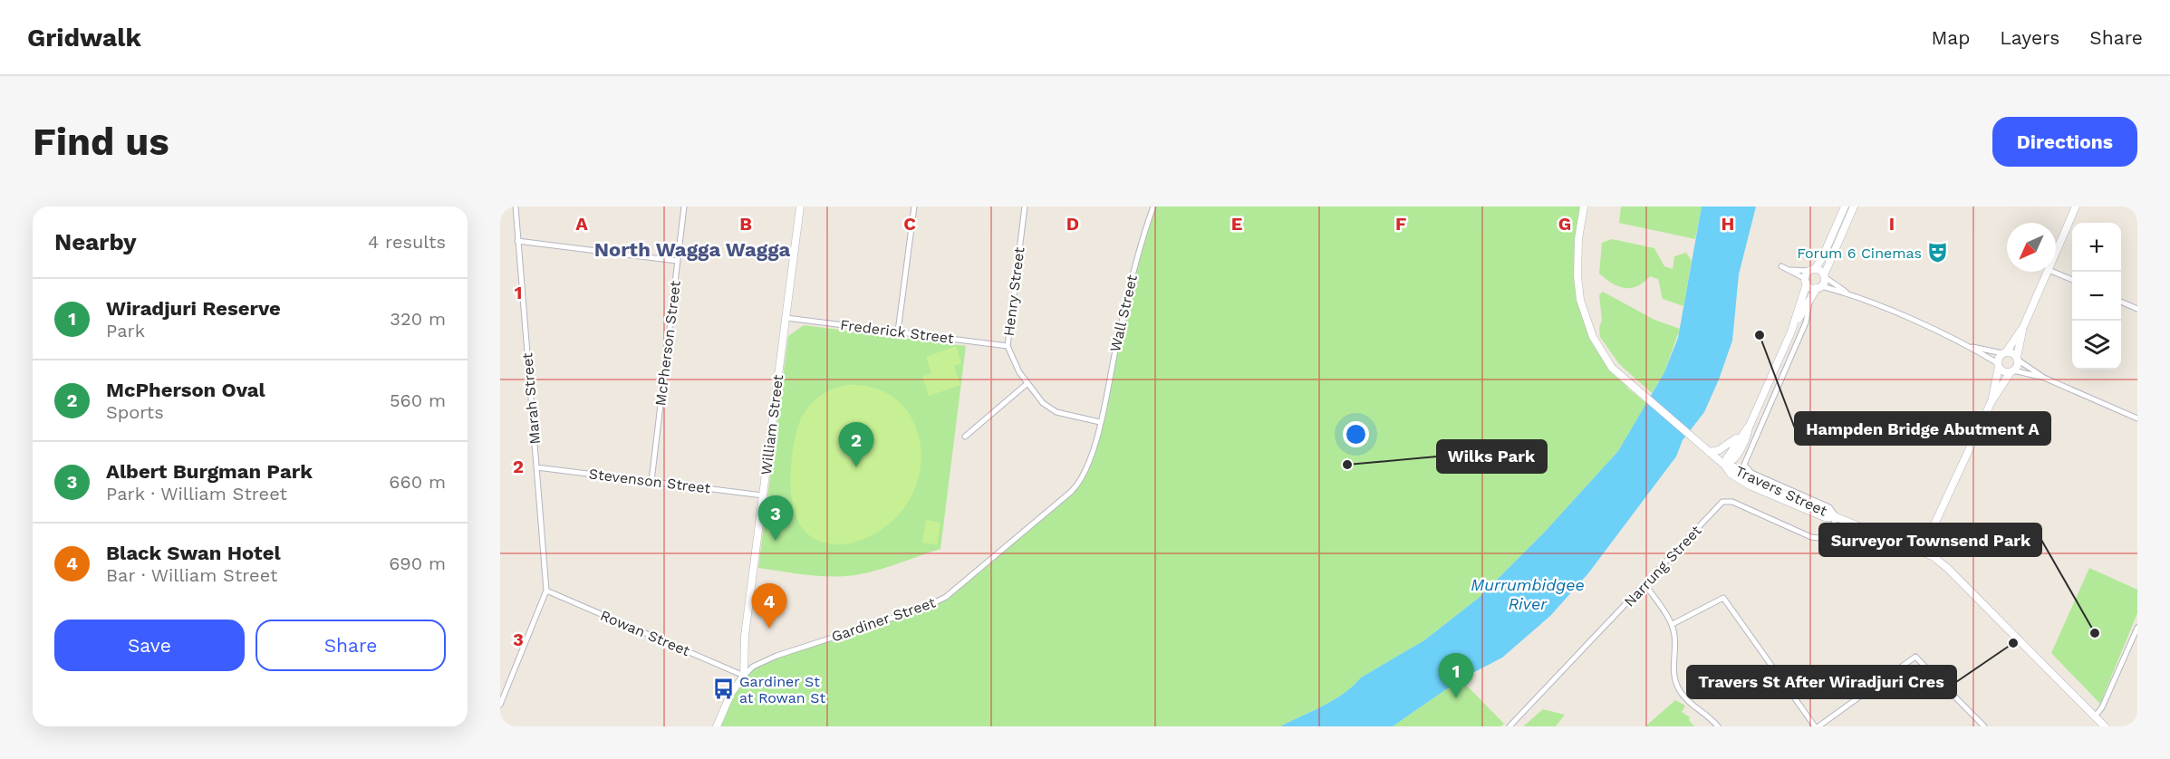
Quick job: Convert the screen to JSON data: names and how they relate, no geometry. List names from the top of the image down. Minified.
{"streets":{"main road":["William Street","Travers Street","Gardiner Street"],"street":["Henry Street","Wall Street","Frederick Street","McPherson Street","Marah Street","Stevenson Street","Narrung Street","Rowan Street"]},"crossings":[["Henry Street","Wall Street"],["Henry Street","Frederick Street"],["Henry Street","Gardiner Street"],["Wall Street","Gardiner Street"],["Frederick Street","William Street"],["McPherson Street","Stevenson Street"],["Marah Street","Stevenson Street"],["Marah Street","Rowan Street"],["William Street","Stevenson Street"],["William Street","Gardiner Street"],["William Street","Rowan Street"],["Travers Street","Narrung Street"],["Gardiner Street","Rowan Street"]],"districts":["North Wagga Wagga"],"water":["Murrumbidgee River"],"places":{"theatre":["Forum 6 Cinemas"],"other":["Hampden Bridge Abutment A","Wilks Park","Surveyor Townsend Park","Travers St After Wiradjuri Cres"],"bus stop":["Gardiner St at Rowan St"]},"north":"bottom left","page":{"header":"Gridwalk","nav":["Map","Layers","Share"],"buttons":["Directions",["Save","Share"]],"title":"Find us","heading":["Nearby","4 results"],"map_buttons":["+","−"],"list":[{"mark":"1","name":"Wiradjuri Reserve","note":"Park","value":"320 m"},{"mark":"2","name":"McPherson Oval","note":"Sports","value":"560 m"},{"mark":"3","name":"Albert Burgman Park","note":"Park · William Street","value":"660 m"},{"mark":"4","name":"Black Swan Hotel","note":"Bar · William Street","value":"690 m"}],"pins":["2","3","4","1"]},"grid":{"columns":["A","B","C","D","E","F","G","H","I"],"rows":["1","2","3"]}}
